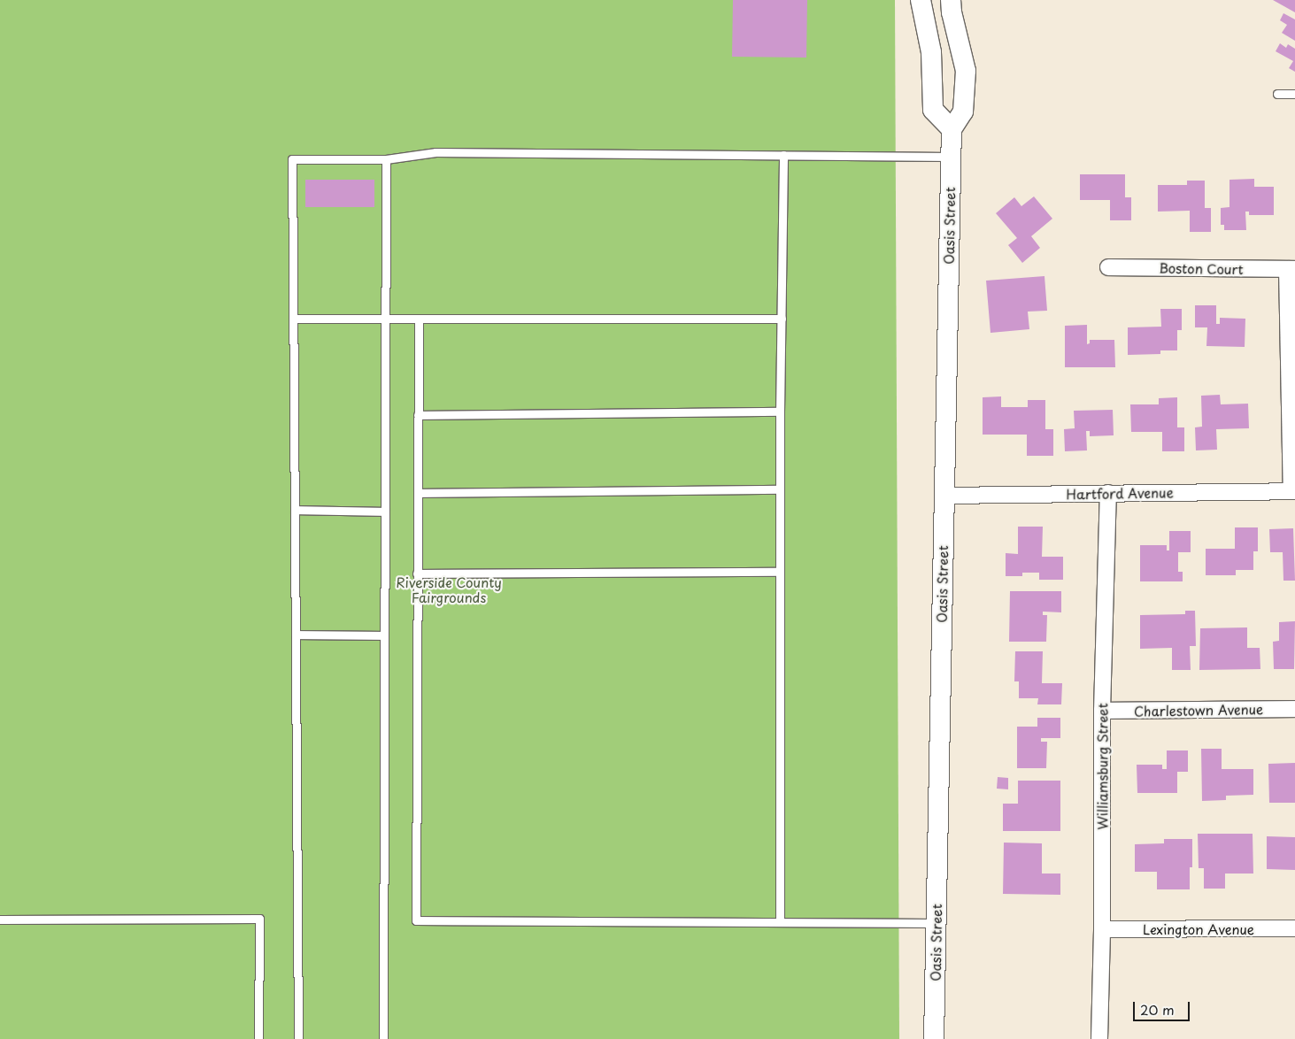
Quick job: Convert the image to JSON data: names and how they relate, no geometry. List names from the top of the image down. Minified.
{"streets":{"street":["Oasis Street","Boston Court","Hartford Avenue","Charlestown Avenue","Williamsburg Street","Lexington Avenue"]},"crossings":[["Oasis Street","Hartford Avenue"],["Hartford Avenue","Williamsburg Street"],["Charlestown Avenue","Williamsburg Street"],["Williamsburg Street","Lexington Avenue"]],"parks":["Riverside County Fairgrounds"],"scale_bar":"20 m"}
